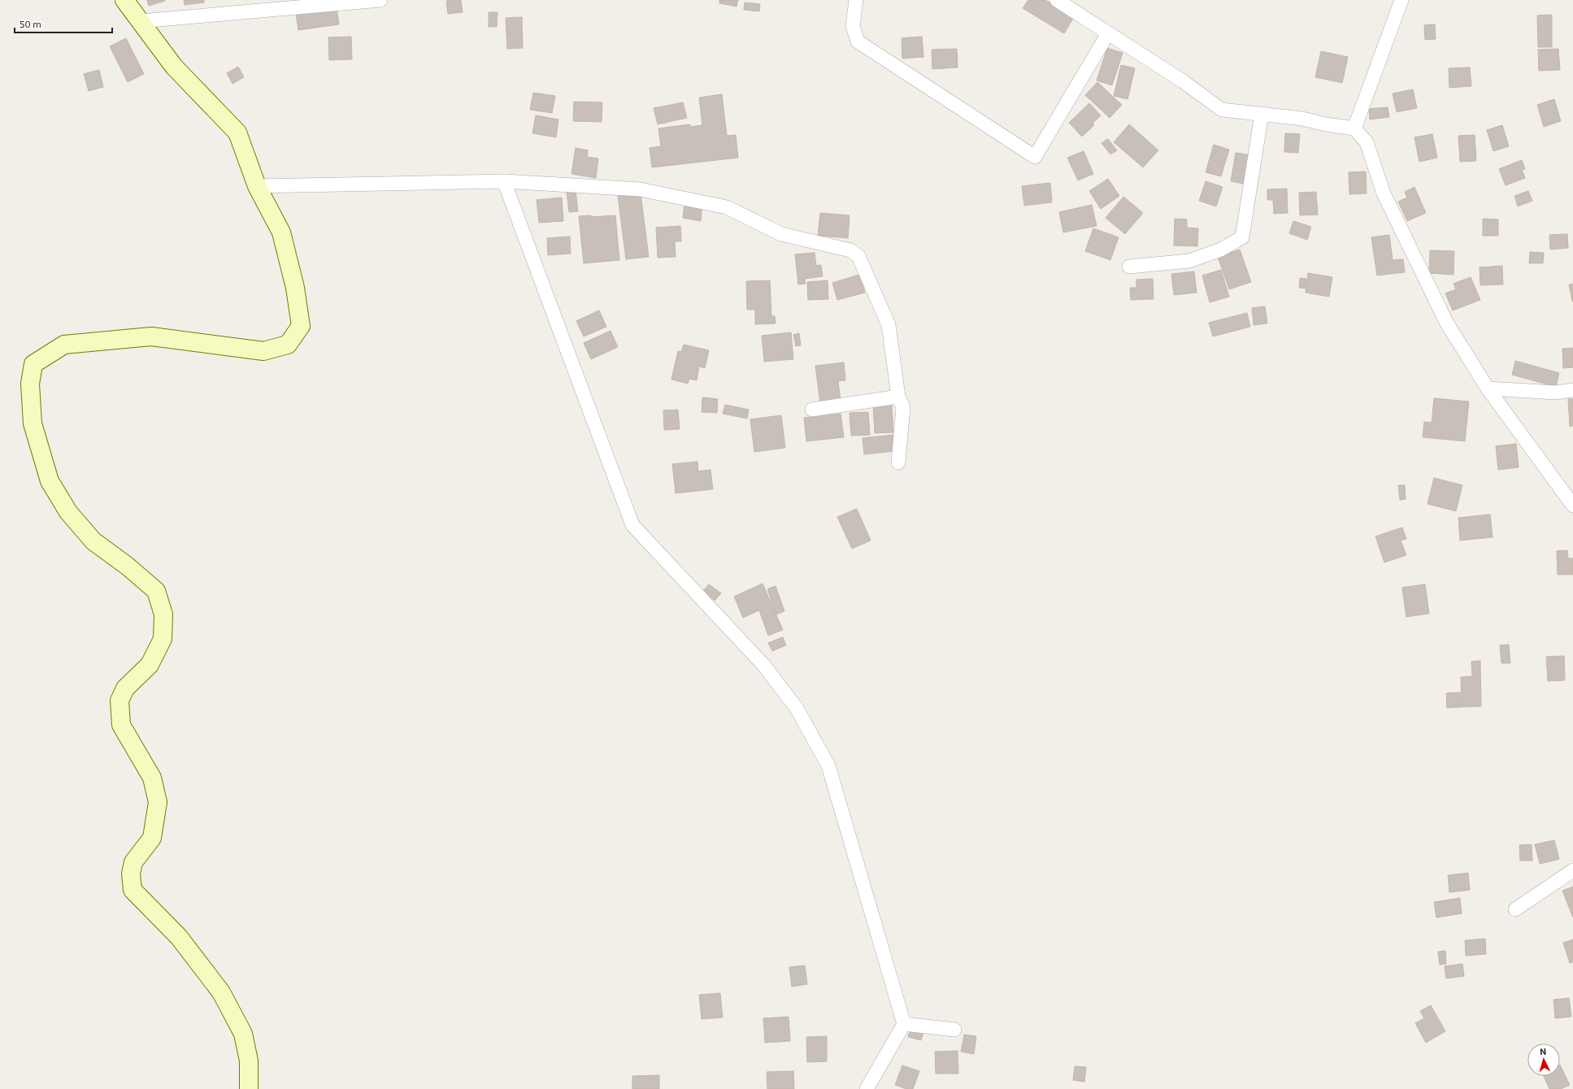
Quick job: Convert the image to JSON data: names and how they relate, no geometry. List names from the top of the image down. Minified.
{"scale_bar":"50 m","north":"top"}
